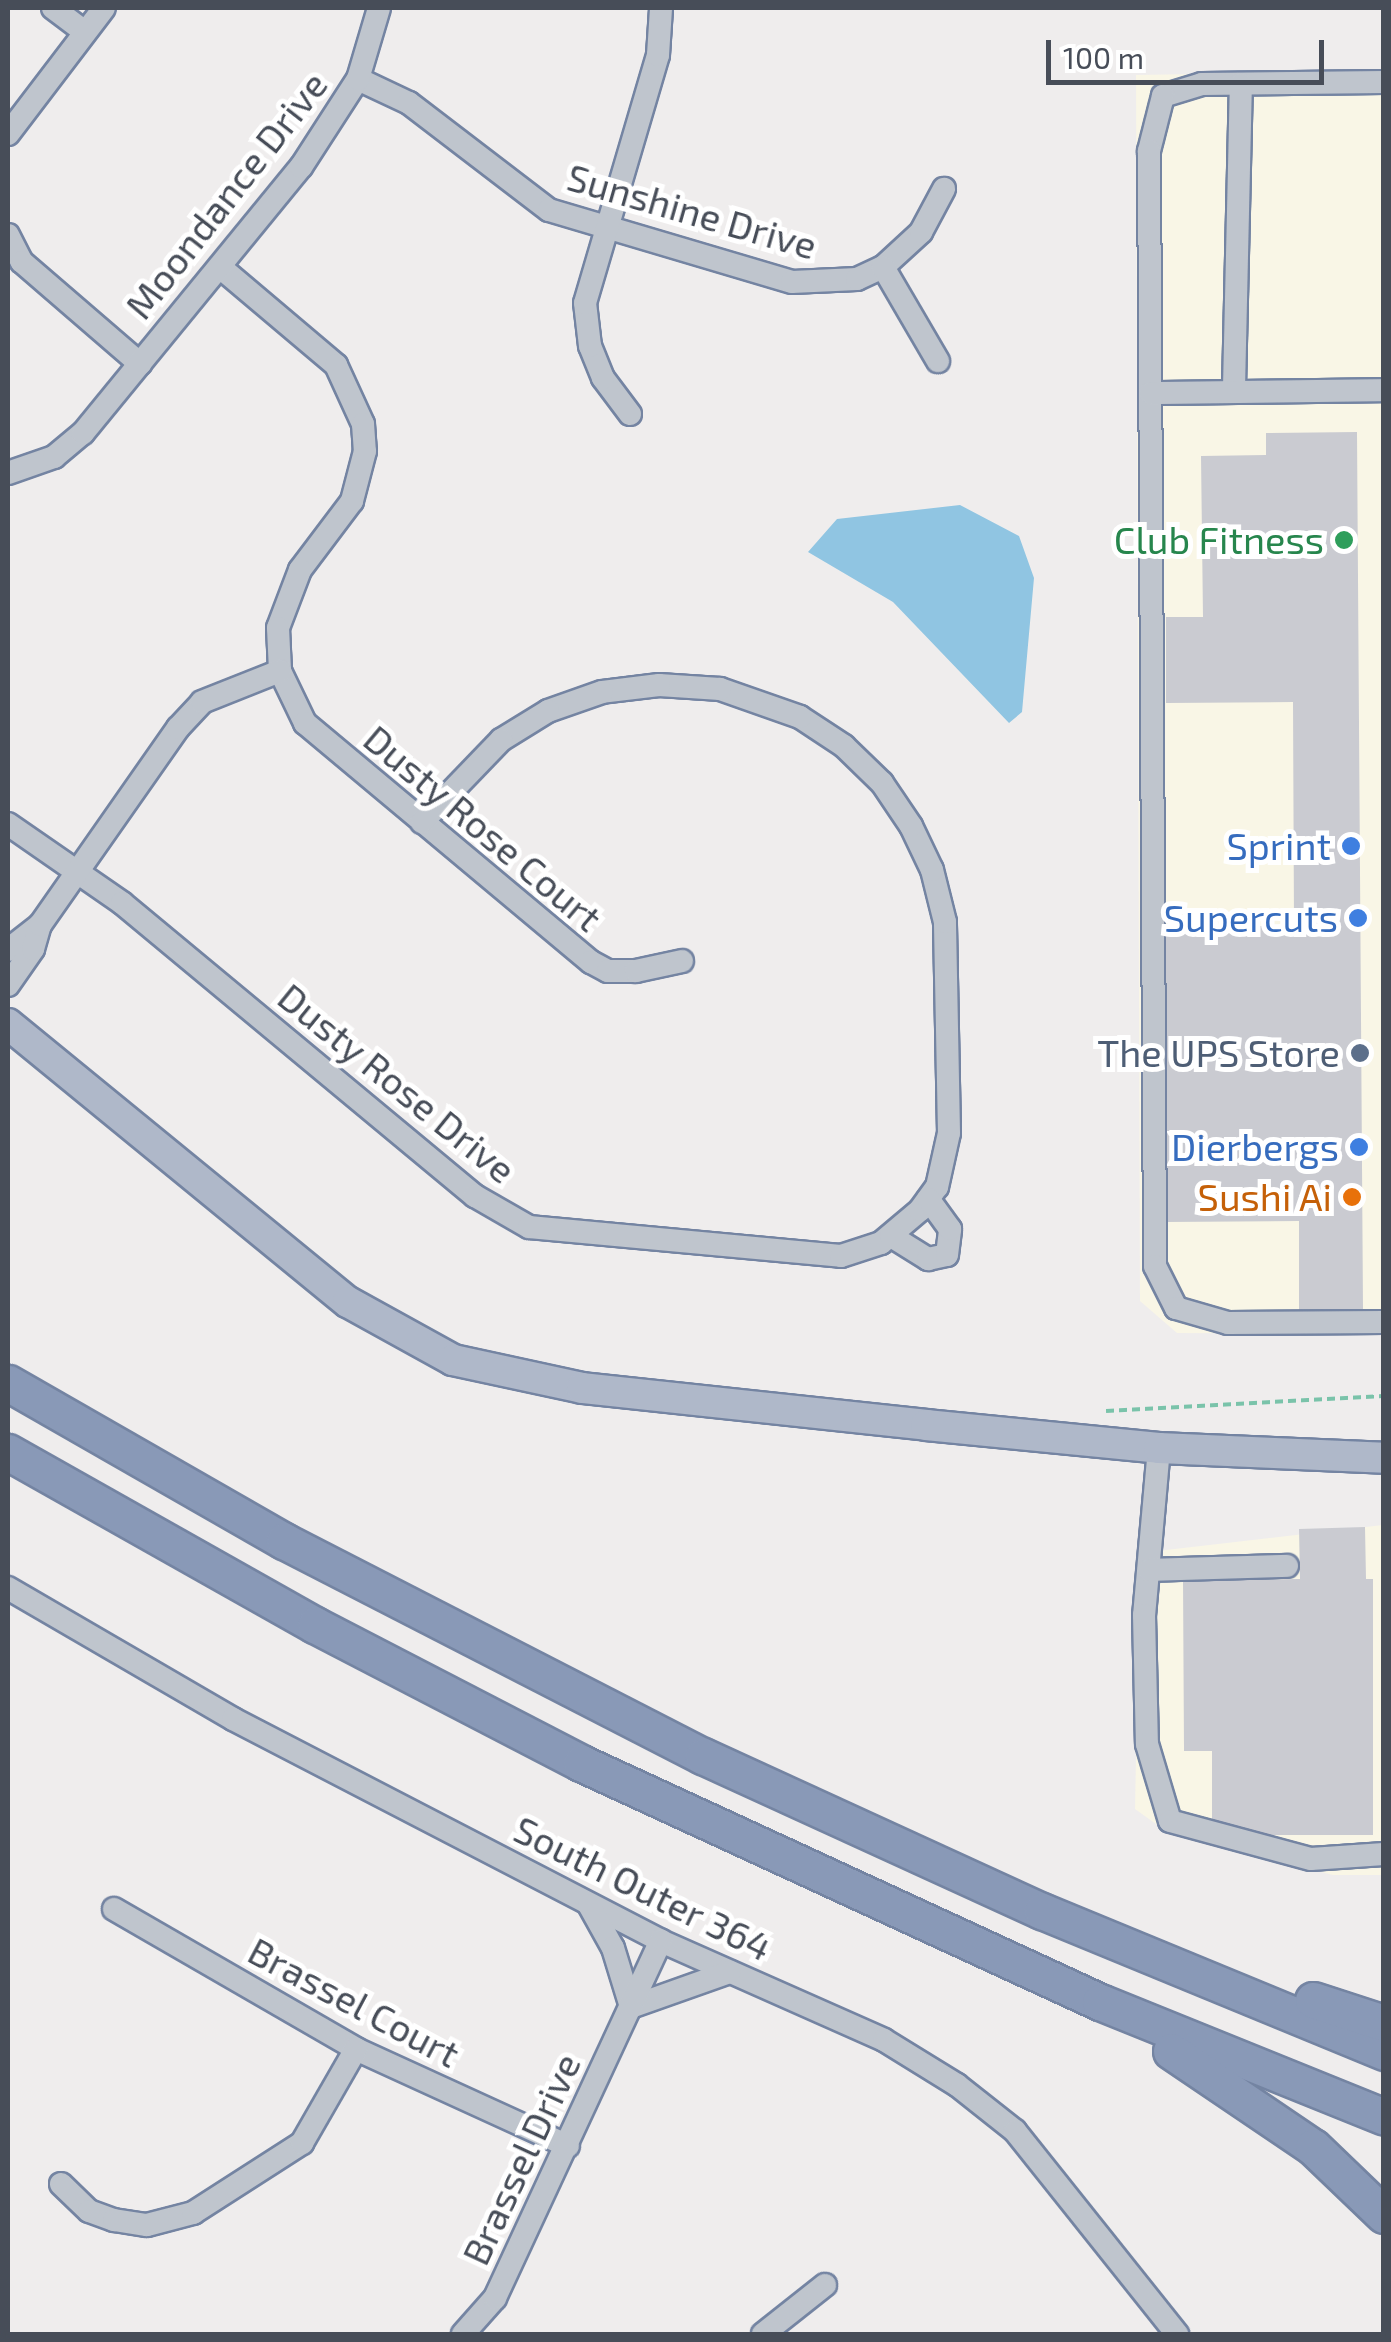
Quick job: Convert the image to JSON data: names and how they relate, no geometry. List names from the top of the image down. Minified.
{"streets":{"street":["Moondance Drive","Sunshine Drive","Dusty Rose Court","Dusty Rose Drive","South Outer 364","Brassel Court","Brassel Drive"]},"crossings":[["Moondance Drive","Sunshine Drive"],["Dusty Rose Court","Dusty Rose Drive"],["South Outer 364","Brassel Drive"],["Brassel Court","Brassel Drive"]],"places":["Club Fitness","Sprint","Supercuts","The UPS Store","Dierbergs","Sushi Ai"],"scale_bar":"100 m"}
